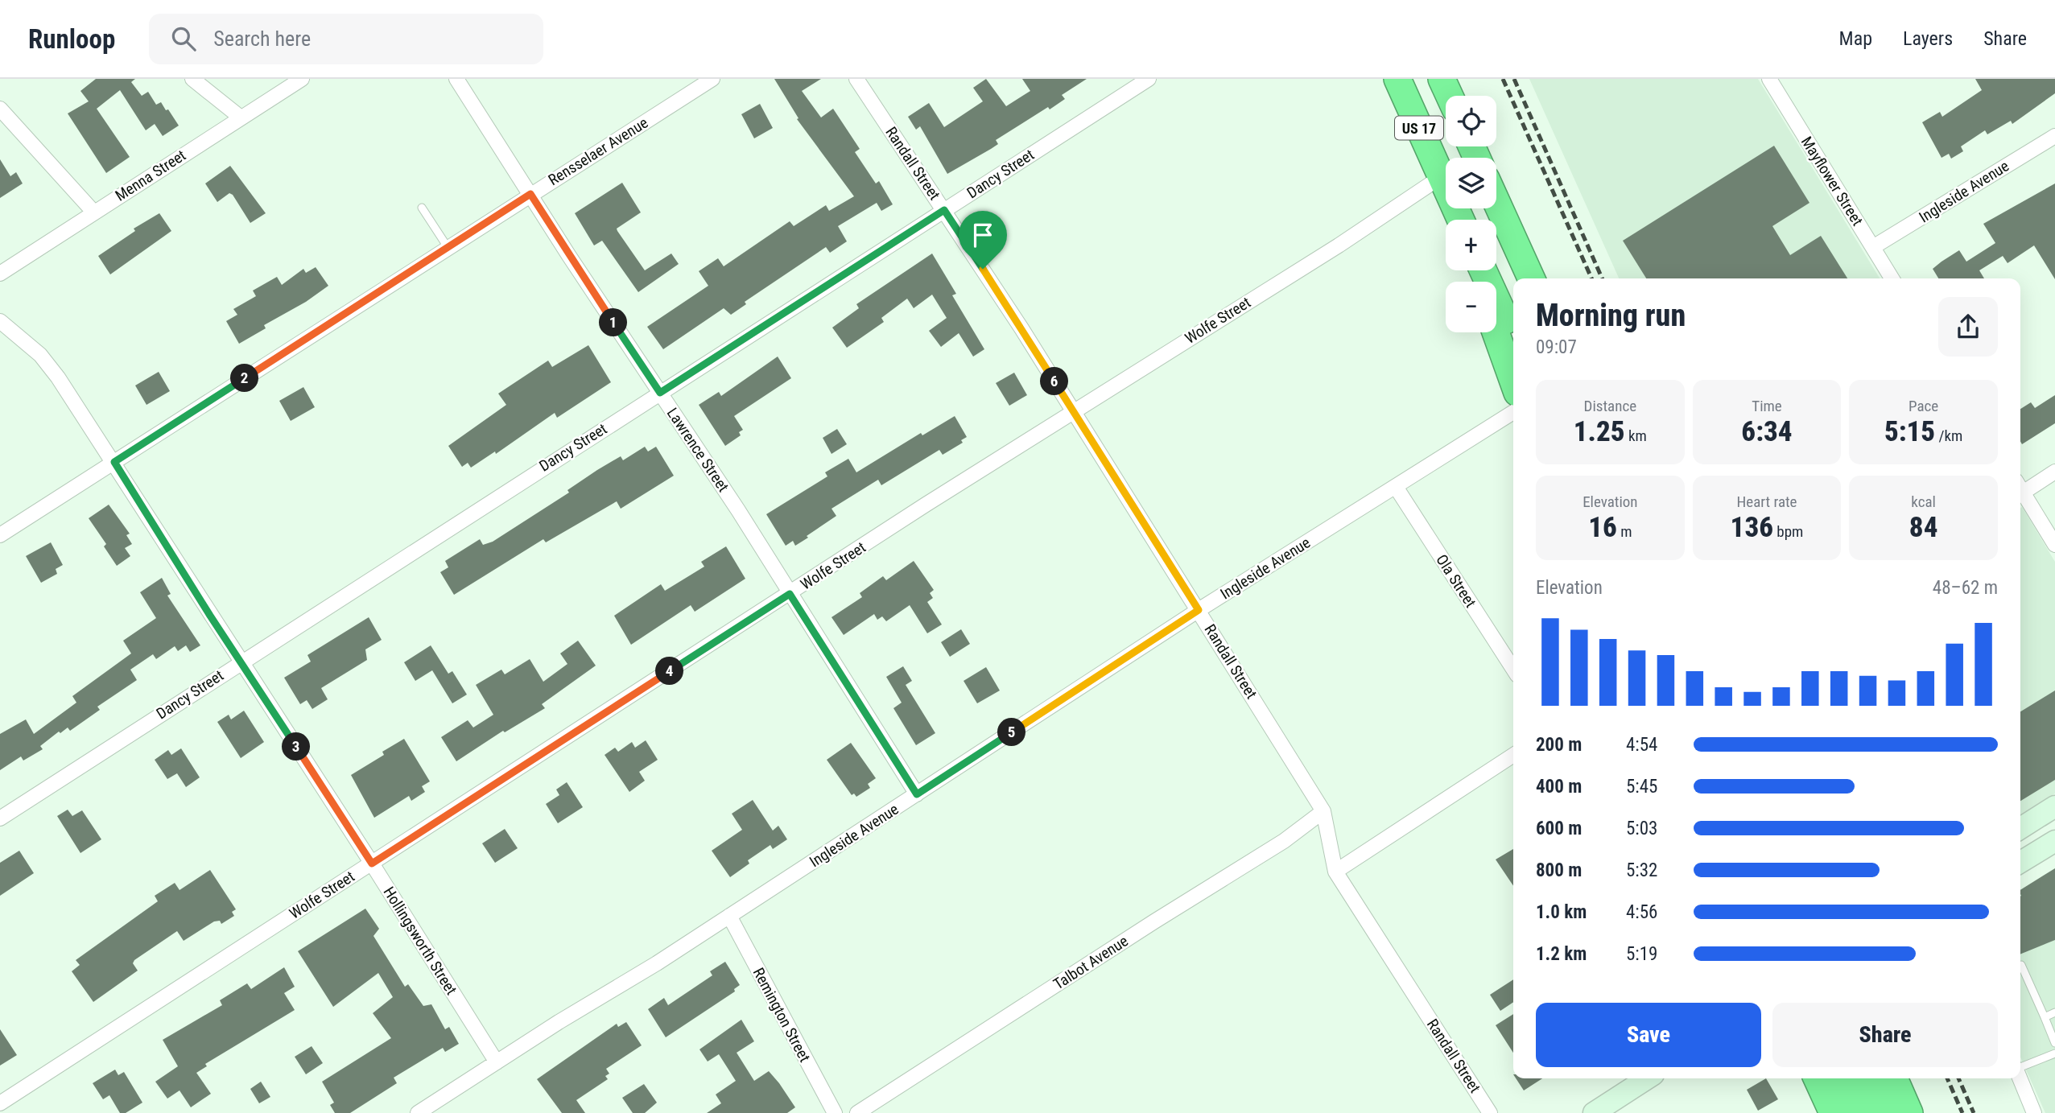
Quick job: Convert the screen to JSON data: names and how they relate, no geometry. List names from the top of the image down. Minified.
{"streets":{"highway":["US 17"],"street":["Rensselaer Avenue","Randall Street","Dancy Street","Menna Street","Mayflower Street","Ingleside Avenue","Wolfe Street","Lawrence Street","Ola Street","Hollingsworth Street","Talbot Avenue","Remington Street"]},"crossings":[["US 17","Wolfe Street"],["Rensselaer Avenue","Lawrence Street"],["Rensselaer Avenue","Hollingsworth Street"],["Randall Street","Dancy Street"],["Randall Street","Ingleside Avenue"],["Randall Street","Wolfe Street"],["Randall Street","Talbot Avenue"],["Dancy Street","Lawrence Street"],["Dancy Street","Hollingsworth Street"],["Mayflower Street","Ingleside Avenue"],["Ingleside Avenue","Lawrence Street"],["Ingleside Avenue","Ola Street"],["Ingleside Avenue","Hollingsworth Street"],["Ingleside Avenue","Remington Street"],["Wolfe Street","Lawrence Street"],["Wolfe Street","Hollingsworth Street"]],"page":{"header":"Runloop","search":"Search here","nav":["Map","Layers","Share"],"map_buttons":["+","−"],"heading":["Morning run","09:07"],"pins":["1","2","6","4","5","3"],"stats":[["Distance","1.25 km"],["Time","6:34"],["Pace","5:15 /km"],["Elevation","16 m"],["Heart rate","136 bpm"],["kcal","84"]],"chart":["Elevation","48–62 m"],"list":[{"name":"200 m","note":"4:54"},{"name":"400 m","note":"5:45"},{"name":"600 m","note":"5:03"},{"name":"800 m","note":"5:32"},{"name":"1.0 km","note":"4:56"},{"name":"1.2 km","note":"5:19"}],"buttons":["Save","Share"]}}
